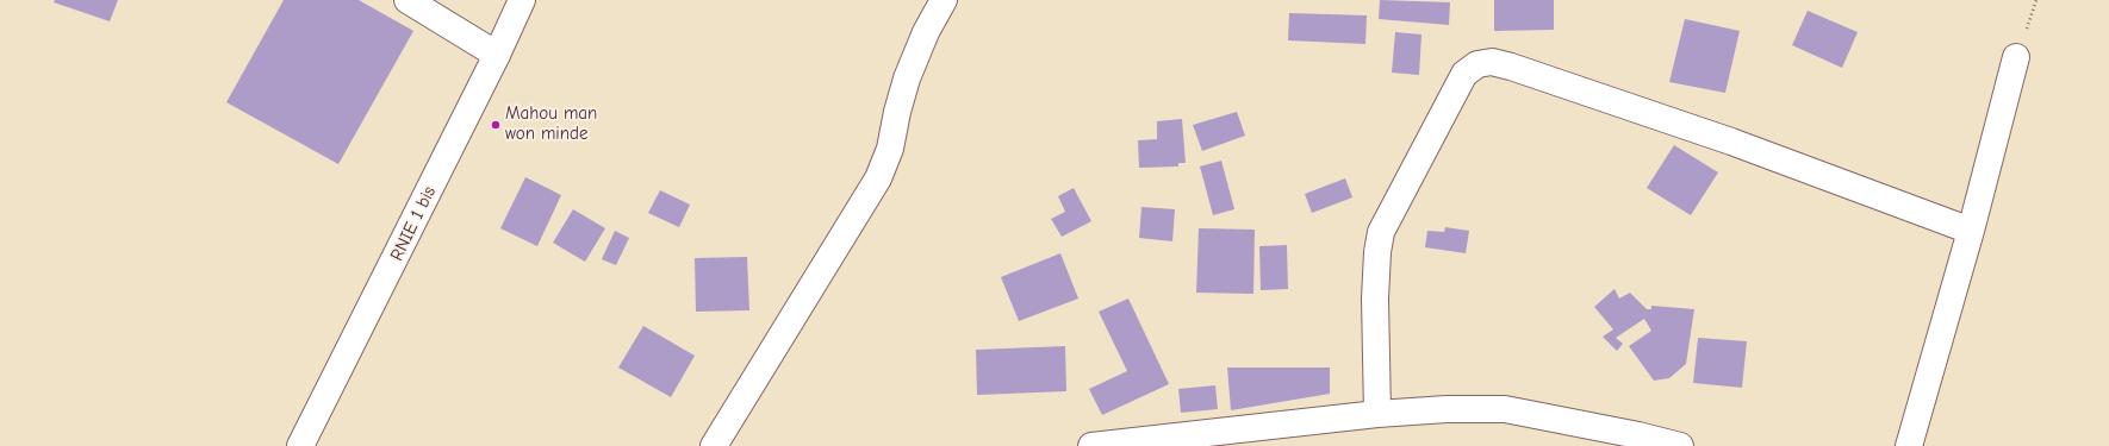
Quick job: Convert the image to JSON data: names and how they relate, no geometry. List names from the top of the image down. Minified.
{"streets":{"street":["RNIE 1 bis"]},"places":["Mahou man won minde"]}
